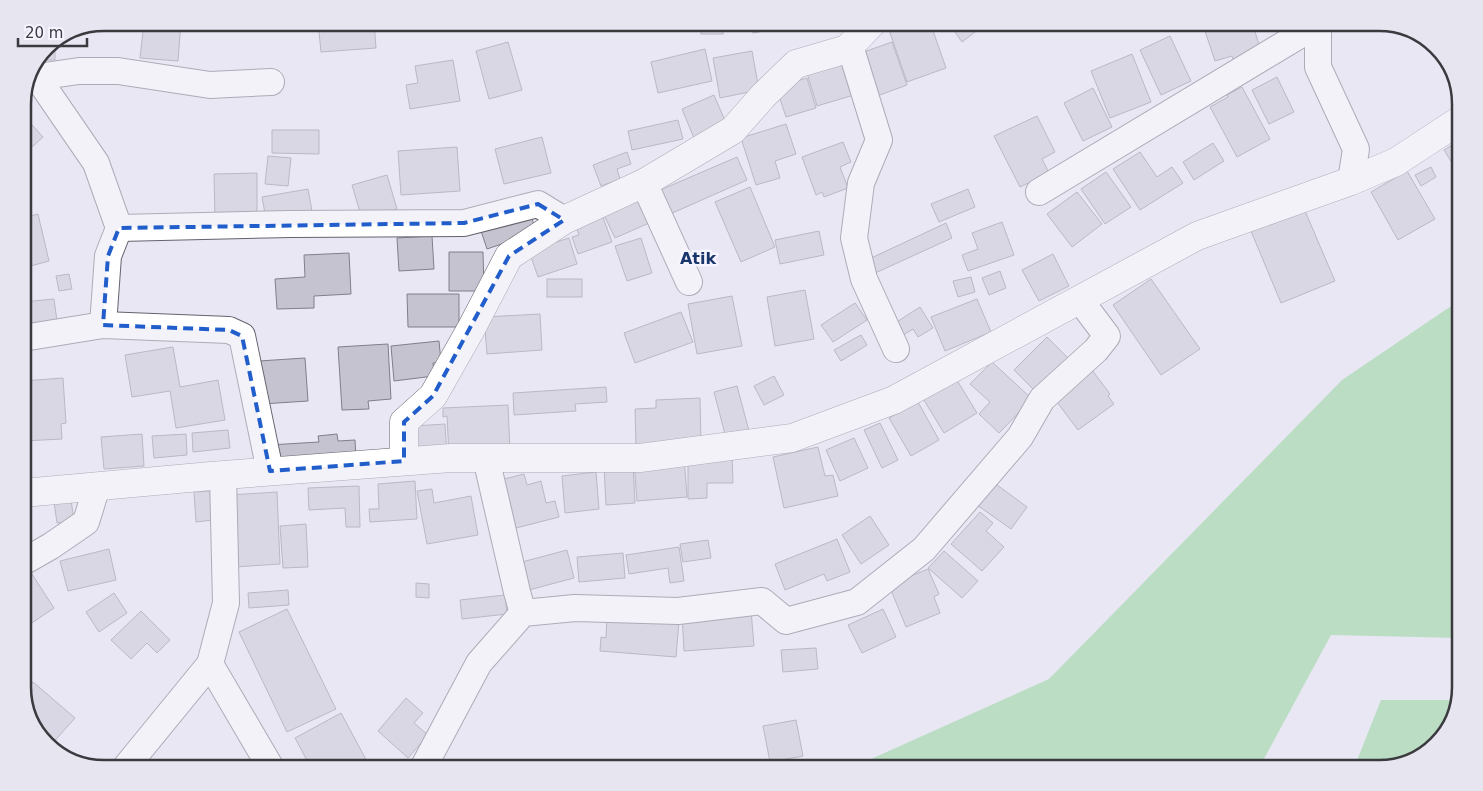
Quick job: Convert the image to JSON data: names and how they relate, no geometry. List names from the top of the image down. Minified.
{"districts":["Atik"],"scale_bar":"20 m"}
